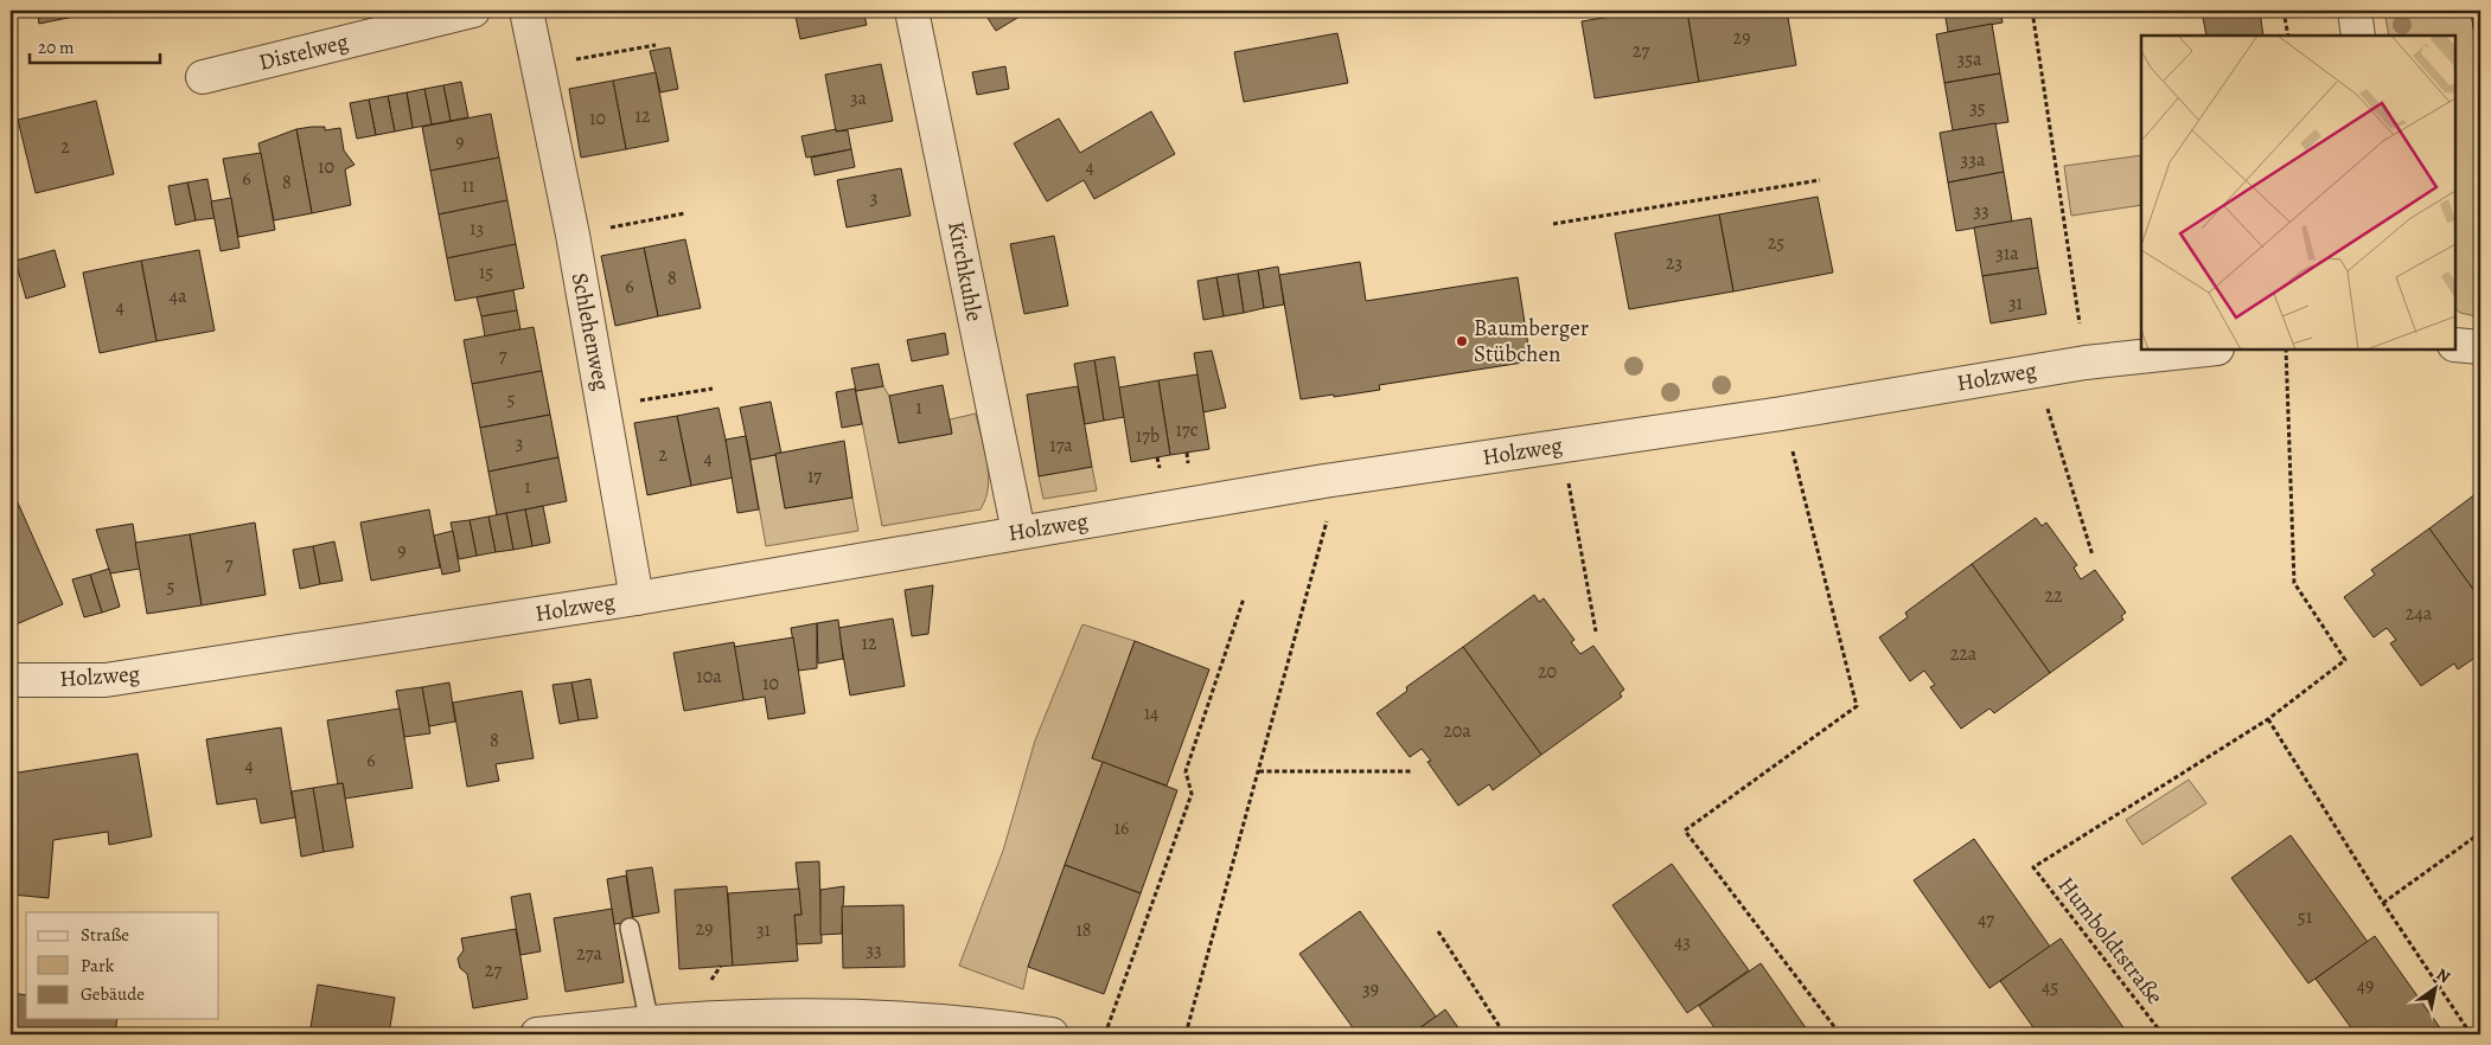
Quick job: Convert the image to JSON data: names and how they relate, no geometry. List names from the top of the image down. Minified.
{"streets":{"street":["Distelweg","Kirchkuhle","Schlehenweg","Holzweg"],"path":["Humboldtstraße"]},"crossings":[["Kirchkuhle","Holzweg"],["Schlehenweg","Holzweg"]],"places":["Baumberger Stübchen"],"house_numbers":["29","27","35a","3a","35","12","10","9","2","33a","10","4","6","8","11","3","33","13","25","31a","23","15","8","6","4a","31","4","7","5","1","17c","17b","3","17a","2","4","17","1","9","7","5","22","24a","12","22a","20","10a","10","14","20a","8","6","4","16","51","47","29","31","18","43","33","27a","27","49","45","39"],"legend":["Straße","Park","Gebäude"],"scale_bar":"20 m","north":"top right"}
